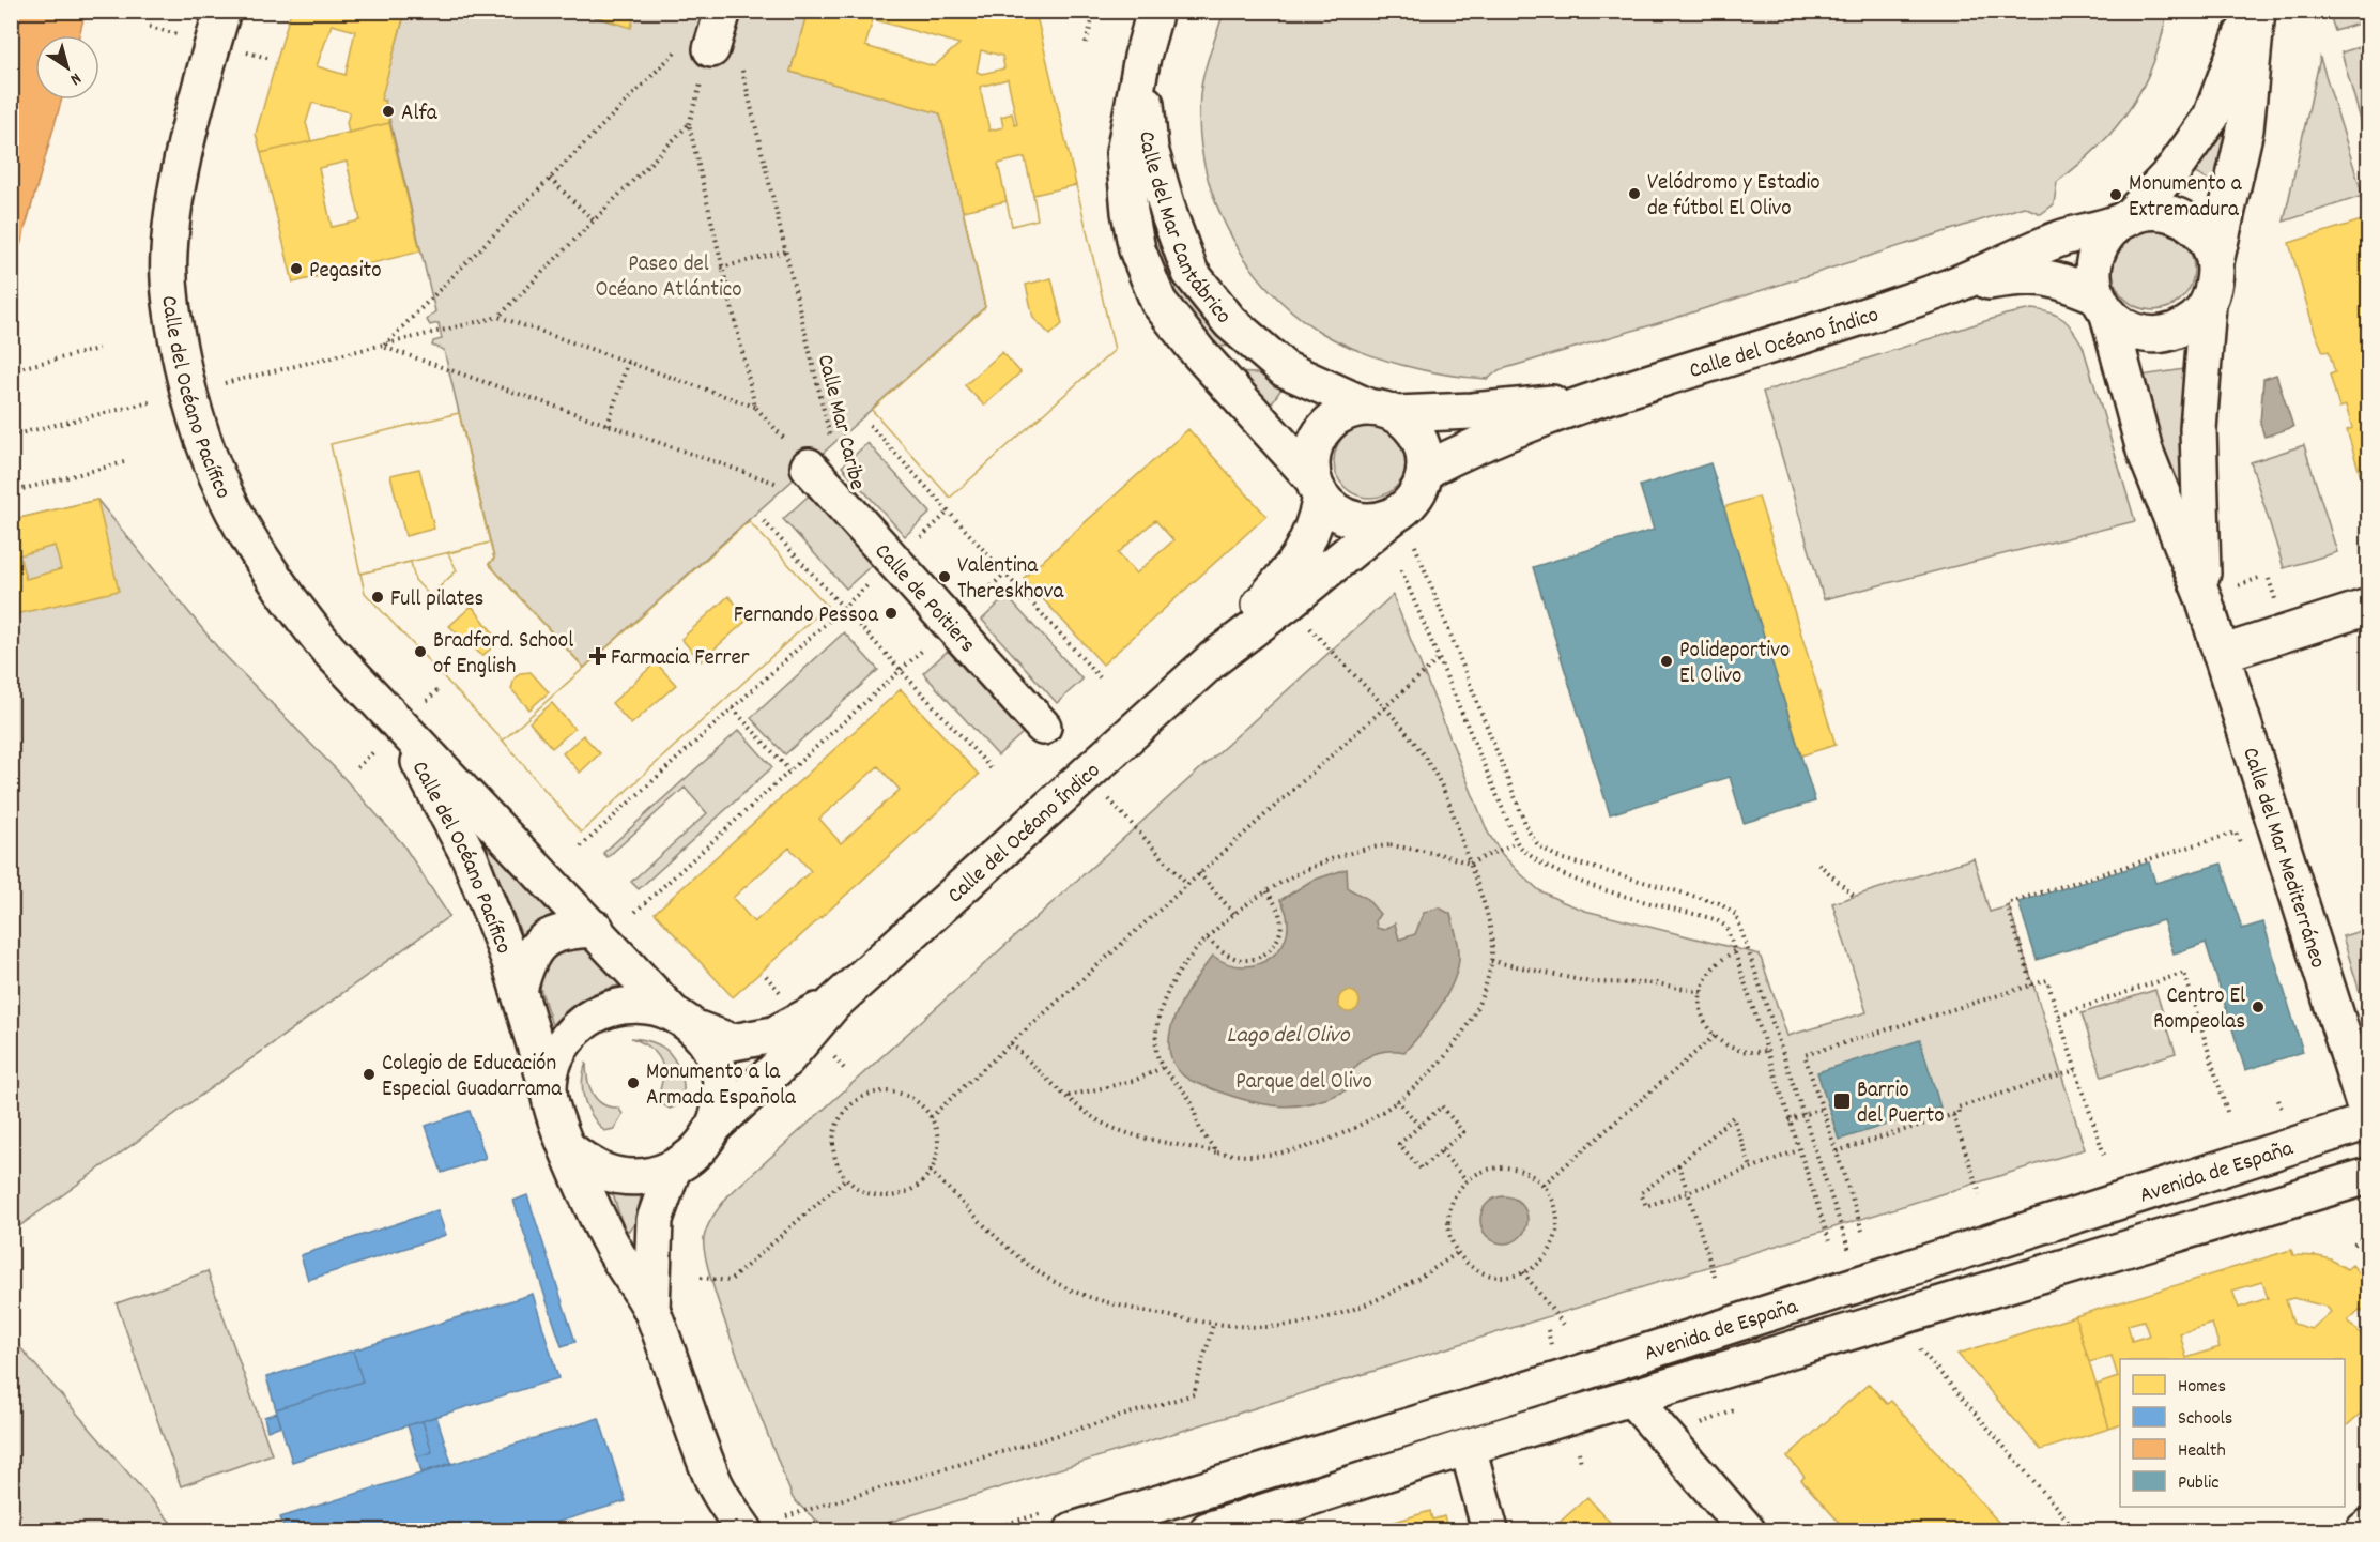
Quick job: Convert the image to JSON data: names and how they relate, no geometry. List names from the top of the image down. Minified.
{"streets":{"street":["Calle del Mar Cantábrico","Calle del Océano Índico","Calle del Océano Pacífico","Calle de Poitiers","Calle del Mar Mediterráneo","Avenida de España"],"path":["Calle Mar Caribe"]},"crossings":[["Calle del Mar Cantábrico","Calle del Océano Índico"],["Calle del Océano Índico","Calle del Océano Pacífico"],["Calle del Océano Índico","Calle del Mar Mediterráneo"],["Calle Mar Caribe","Calle de Poitiers"],["Calle del Mar Mediterráneo","Avenida de España"]],"water":["Lago del Olivo"],"parks":["Paseo del Océano Atlántico","Parque del Olivo"],"places":{"other":["Alfa","Velódromo y Estadio de fútbol El Olivo","Monumento a Extremadura","Pegasito","Valentina Thereskhova","Full pilates","Fernando Pessoa","Bradford. School of English","Polideportivo El Olivo","Centro El Rompeolas","Colegio de Educación Especial Guadarrama","Monumento a la Armada Española"],"health":["Farmacia Ferrer"],"transit":["Barrio del Puerto"]},"legend":["Homes","Schools","Health","Public"],"north":"bottom right"}
